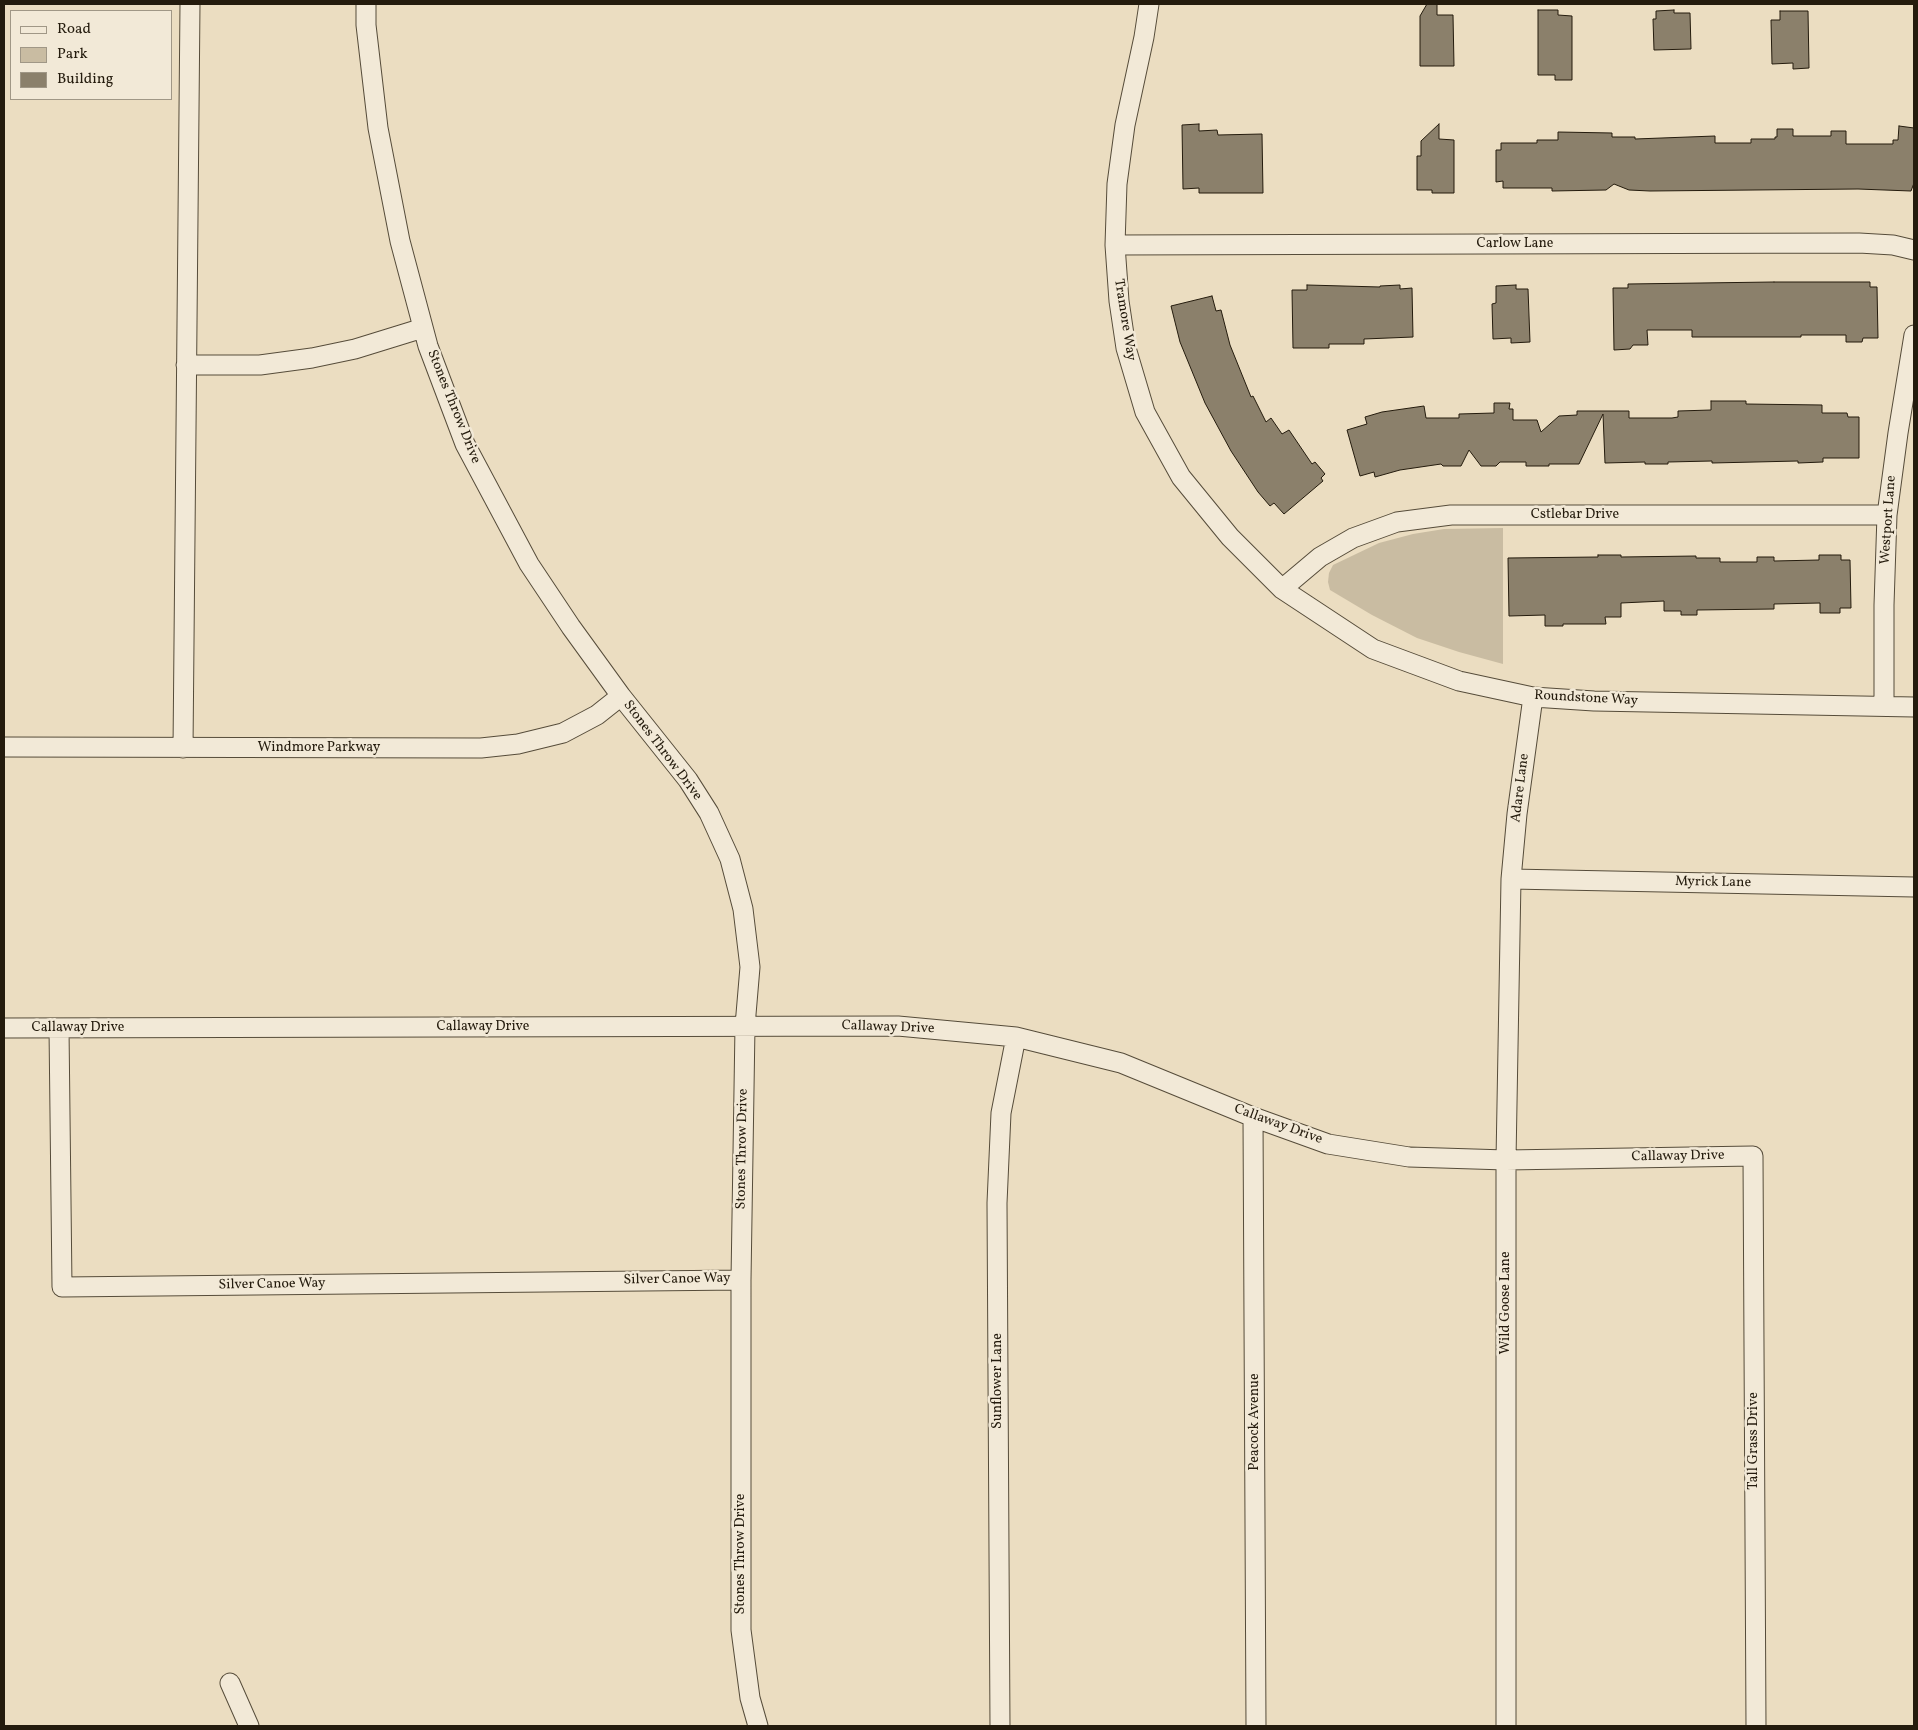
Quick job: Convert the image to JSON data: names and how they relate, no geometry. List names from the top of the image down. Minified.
{"streets":{"street":["Carlow Lane","Tramore Way","Stones Throw Drive","Cstlebar Drive","Westport Lane","Roundstone Way","Windmore Parkway","Adare Lane","Myrick Lane","Callaway Drive","Silver Canoe Way","Wild Goose Lane","Sunflower Lane","Peacock Avenue","Tall Grass Drive"]},"crossings":[["Carlow Lane","Tramore Way"],["Tramore Way","Cstlebar Drive"],["Tramore Way","Roundstone Way"],["Stones Throw Drive","Windmore Parkway"],["Stones Throw Drive","Callaway Drive"],["Stones Throw Drive","Silver Canoe Way"],["Cstlebar Drive","Westport Lane"],["Cstlebar Drive","Roundstone Way"],["Westport Lane","Roundstone Way"],["Roundstone Way","Adare Lane"],["Adare Lane","Myrick Lane"],["Adare Lane","Wild Goose Lane"],["Myrick Lane","Wild Goose Lane"],["Callaway Drive","Silver Canoe Way"],["Callaway Drive","Wild Goose Lane"],["Callaway Drive","Sunflower Lane"],["Callaway Drive","Peacock Avenue"],["Callaway Drive","Tall Grass Drive"]],"legend":["Road","Park","Building"]}
